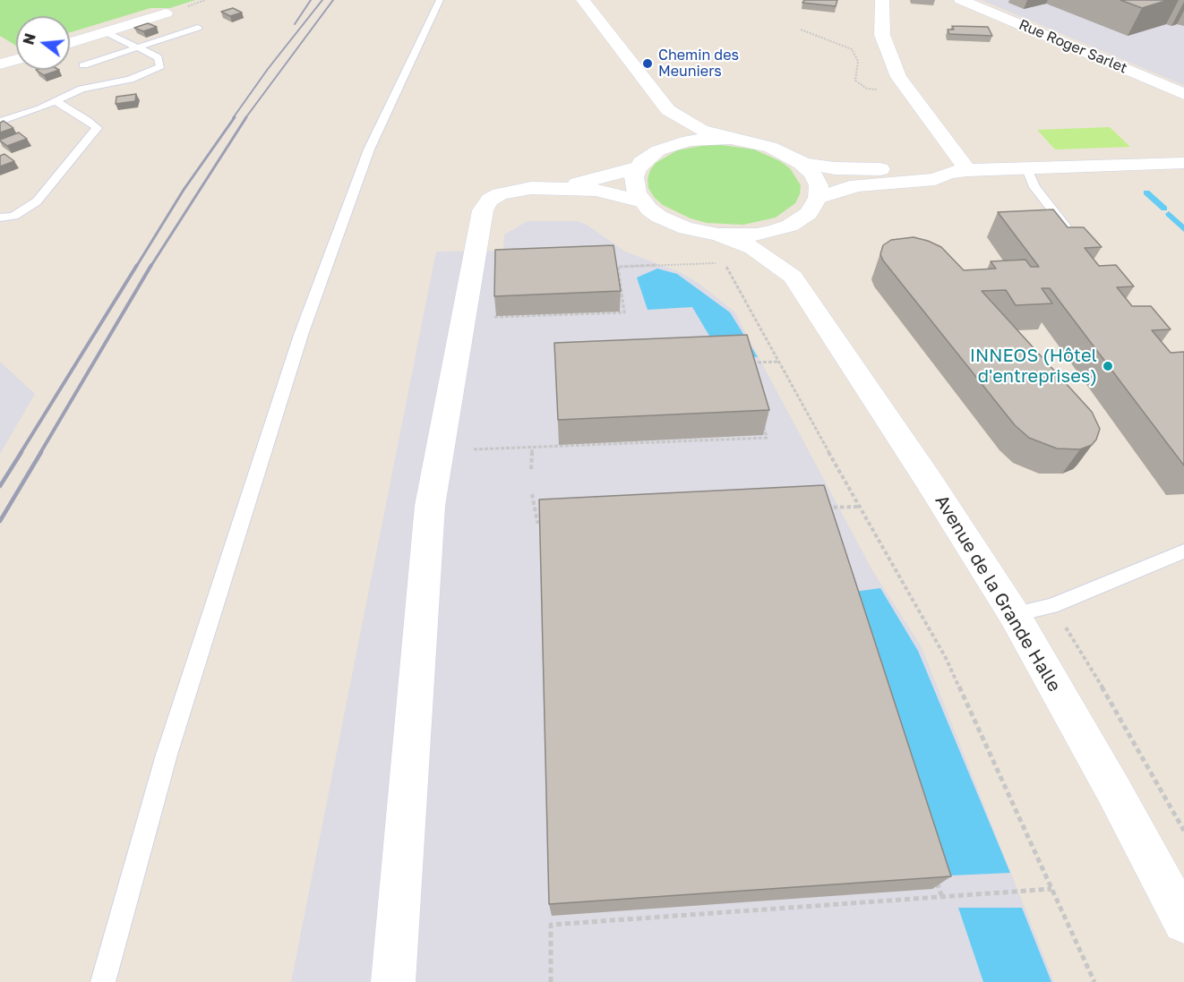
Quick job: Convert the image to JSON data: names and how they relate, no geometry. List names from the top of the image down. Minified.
{"streets":{"street":["Rue Roger Sarlet","Avenue de la Grande Halle"]},"places":["Chemin des Meuniers","INNEOS (Hôtel d'entreprises)"],"north":"left"}
